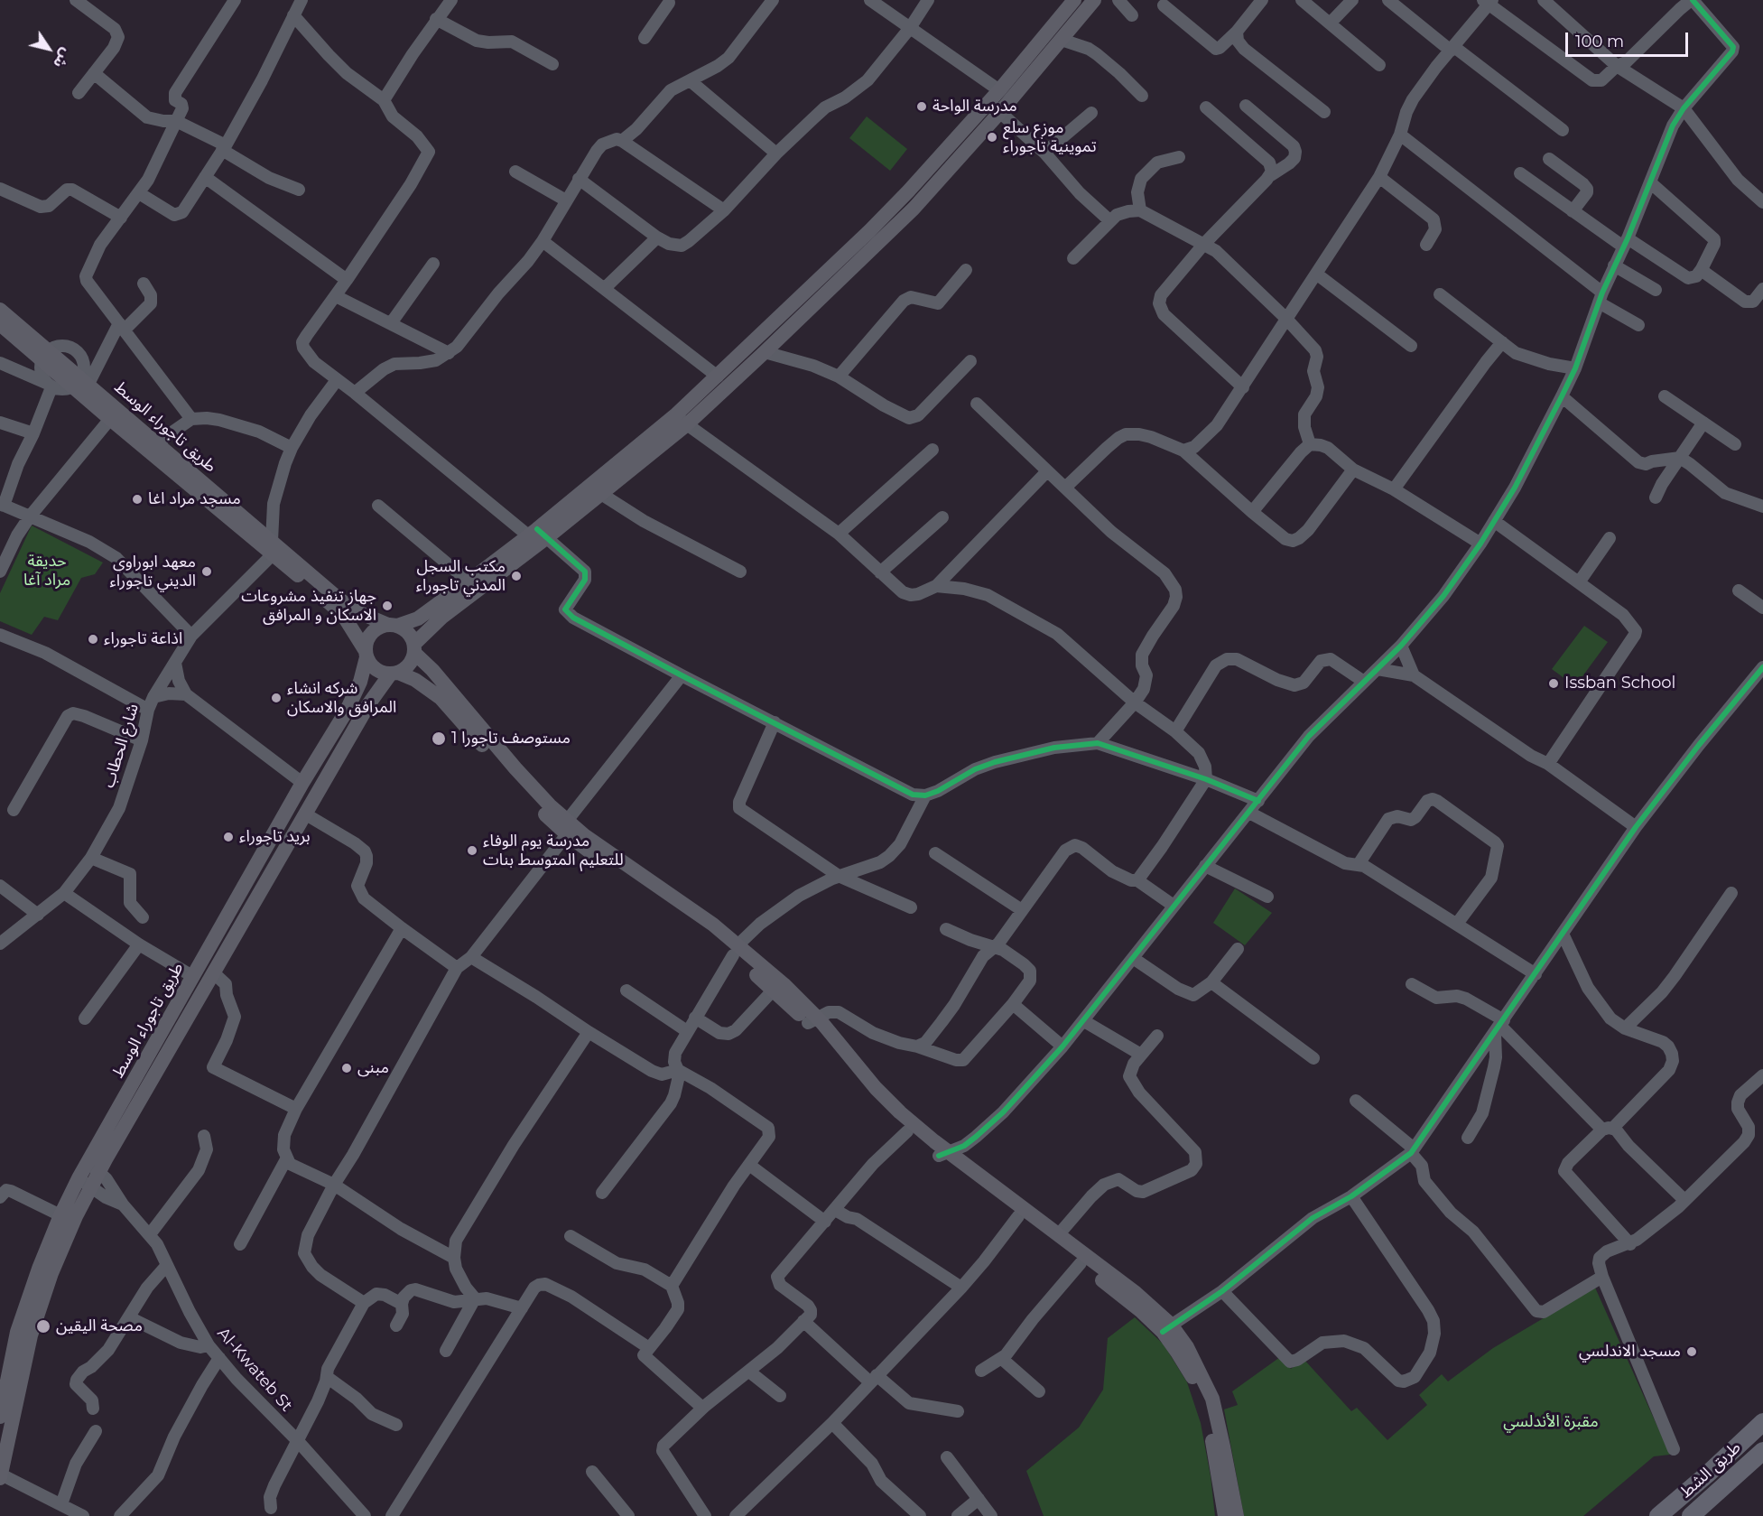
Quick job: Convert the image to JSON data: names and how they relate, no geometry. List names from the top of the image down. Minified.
{"streets":{"highway":["طريق الشط"],"main road":["طريق تاجوراء الوسط"],"street":["شارع الحطاب","Al-Kwateb St"]},"crossings":[["طريق تاجوراء الوسط","شارع الحطاب"]],"parks":["حديقة مراد آغا","مقبرة الأندلسي"],"places":["مدرسة الواحة","موزع سلع تموينية تاجوراء","مسجد مراد اغا","معهد ابوراوي الديني تاجوراء","مكتب السجل المدني تاجوراء","جهاز تنفيذ مشروعات الاسكان و المرافق","اذاعة تاجوراء","Issban School","شركه انشاء المرافق والاسكان","مستوصف تاجورا 1","بريد تاجوراء","مدرسة يوم الوفاء للتعليم المتوسط بنات","مبنى","مصحة اليقين","مسجد الاندلسي"],"scale_bar":"100 m","north":"bottom right"}
